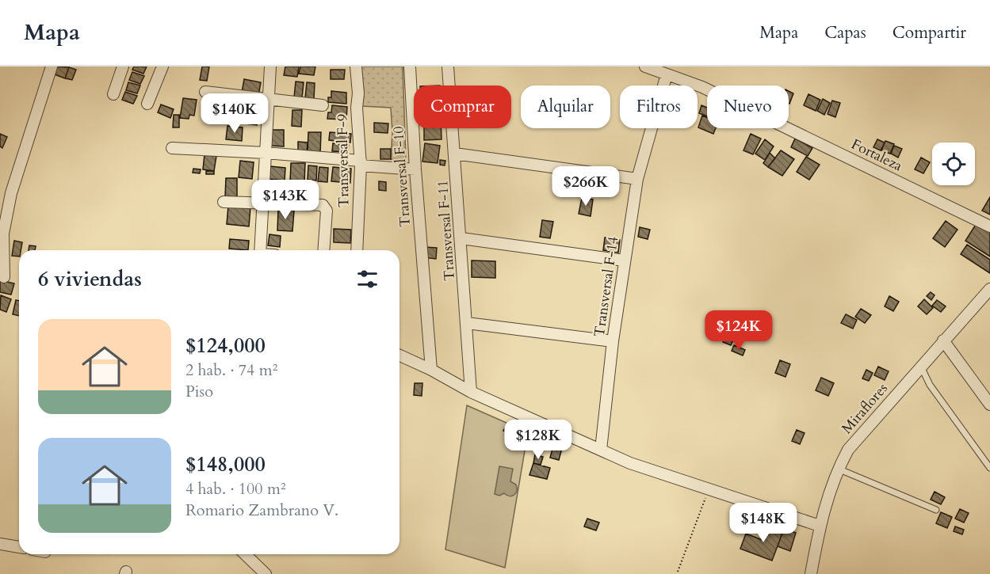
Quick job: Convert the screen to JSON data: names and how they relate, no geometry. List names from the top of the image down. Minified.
{"streets":{"street":["Fortaleza","Transversal F-9","Transversal F-10","Transversal F-11","Transversal F-14","Miraflores"]},"crossings":[["Fortaleza","Transversal F-14"]],"page":{"header":"Mapa","nav":["Mapa","Capas","Compartir"],"chip":["Comprar","Alquilar","Filtros","Nuevo"],"price":["$140K","$266K","$143K","$124K","$128K","$148K"],"heading":"6 viviendas","list":[{"name":"$124,000","note":"2 hab. · 74 m² · Piso"},{"name":"$148,000","note":"4 hab. · 100 m² · Romario Zambrano V."}]}}
